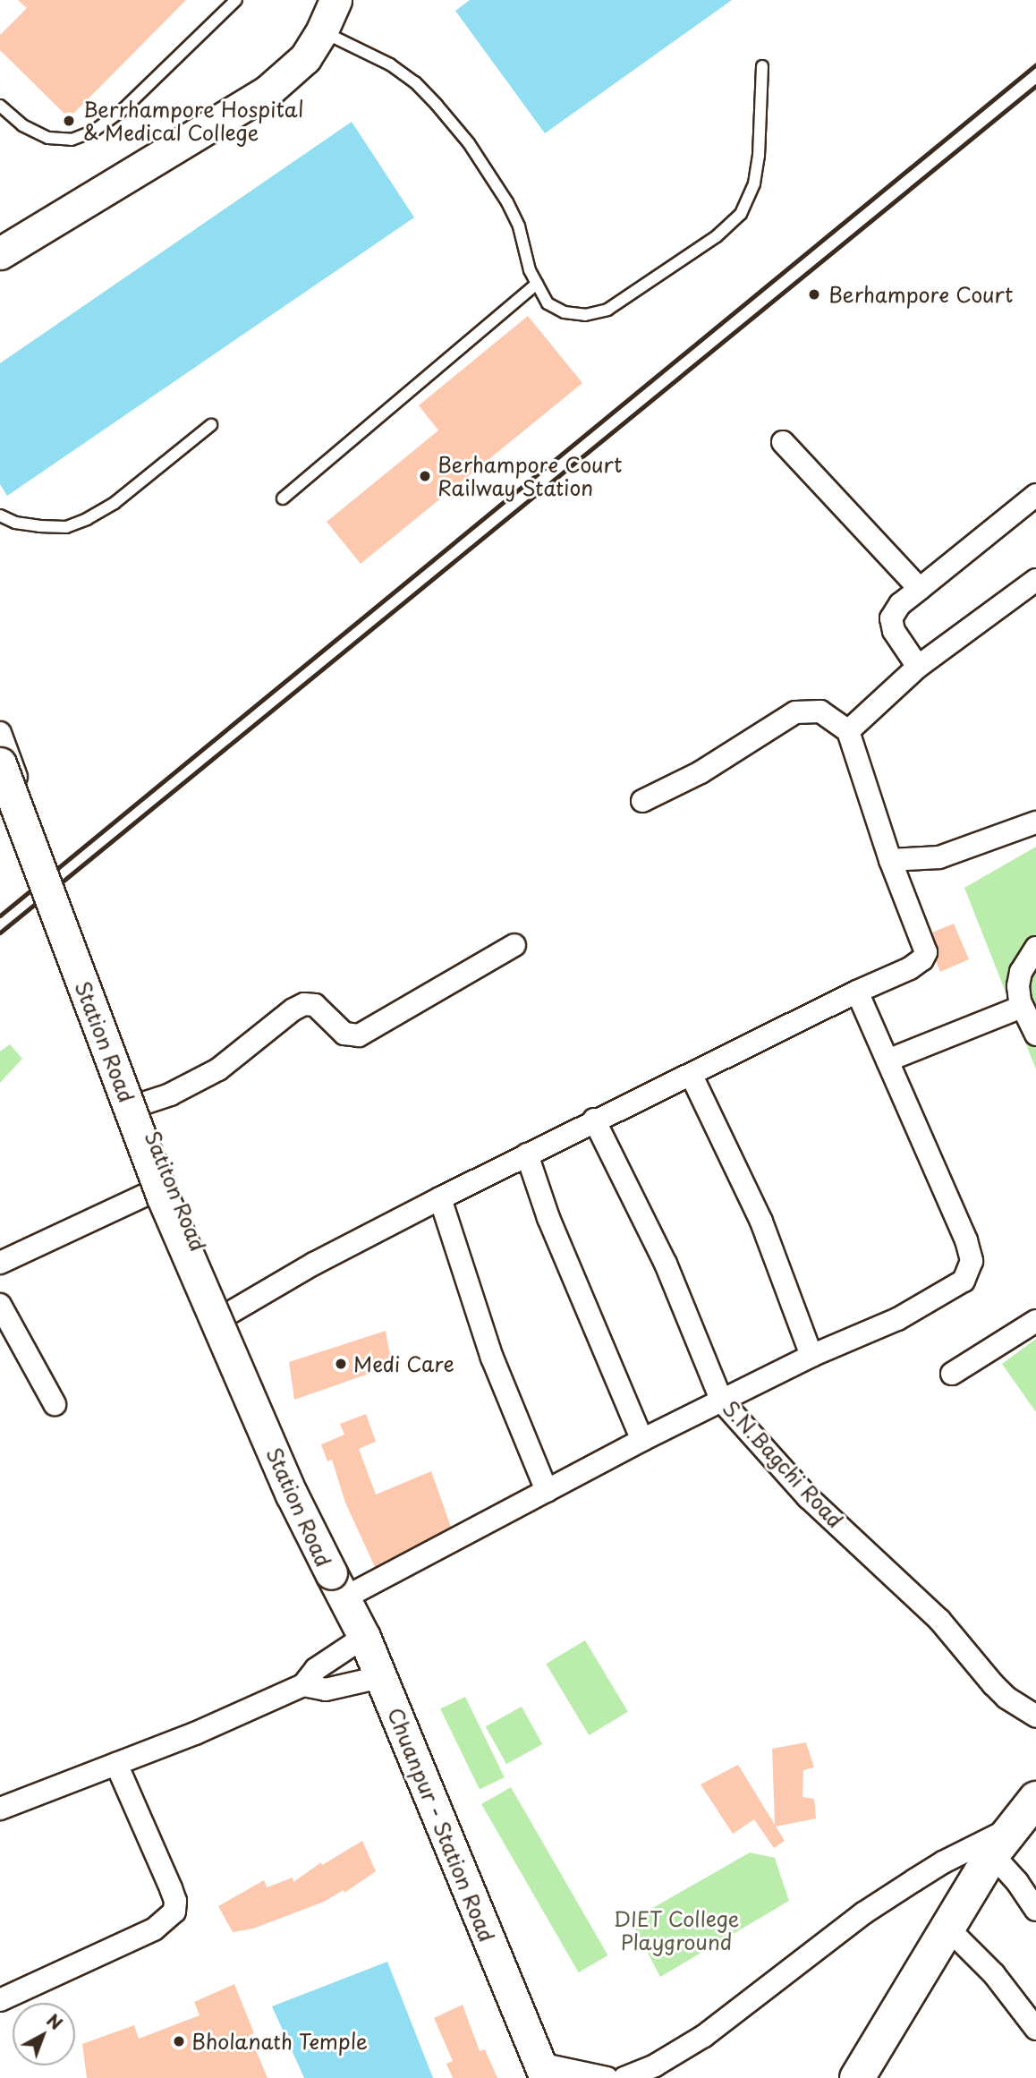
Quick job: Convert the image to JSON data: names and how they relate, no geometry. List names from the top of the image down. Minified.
{"streets":{"street":["Station Road","Satiton Road","S.N.Bagchi Road","Chuanpur - Station Road"]},"crossings":[["Station Road","Satiton Road"],["Station Road","Chuanpur - Station Road"],["Satiton Road","Chuanpur - Station Road"]],"parks":["DIET College Playground"],"places":["Berrhampore Hospital & Medical College","Berhampore Court","Berhampore Court Railway Station","Medi Care","Bholanath Temple"],"north":"top right"}
